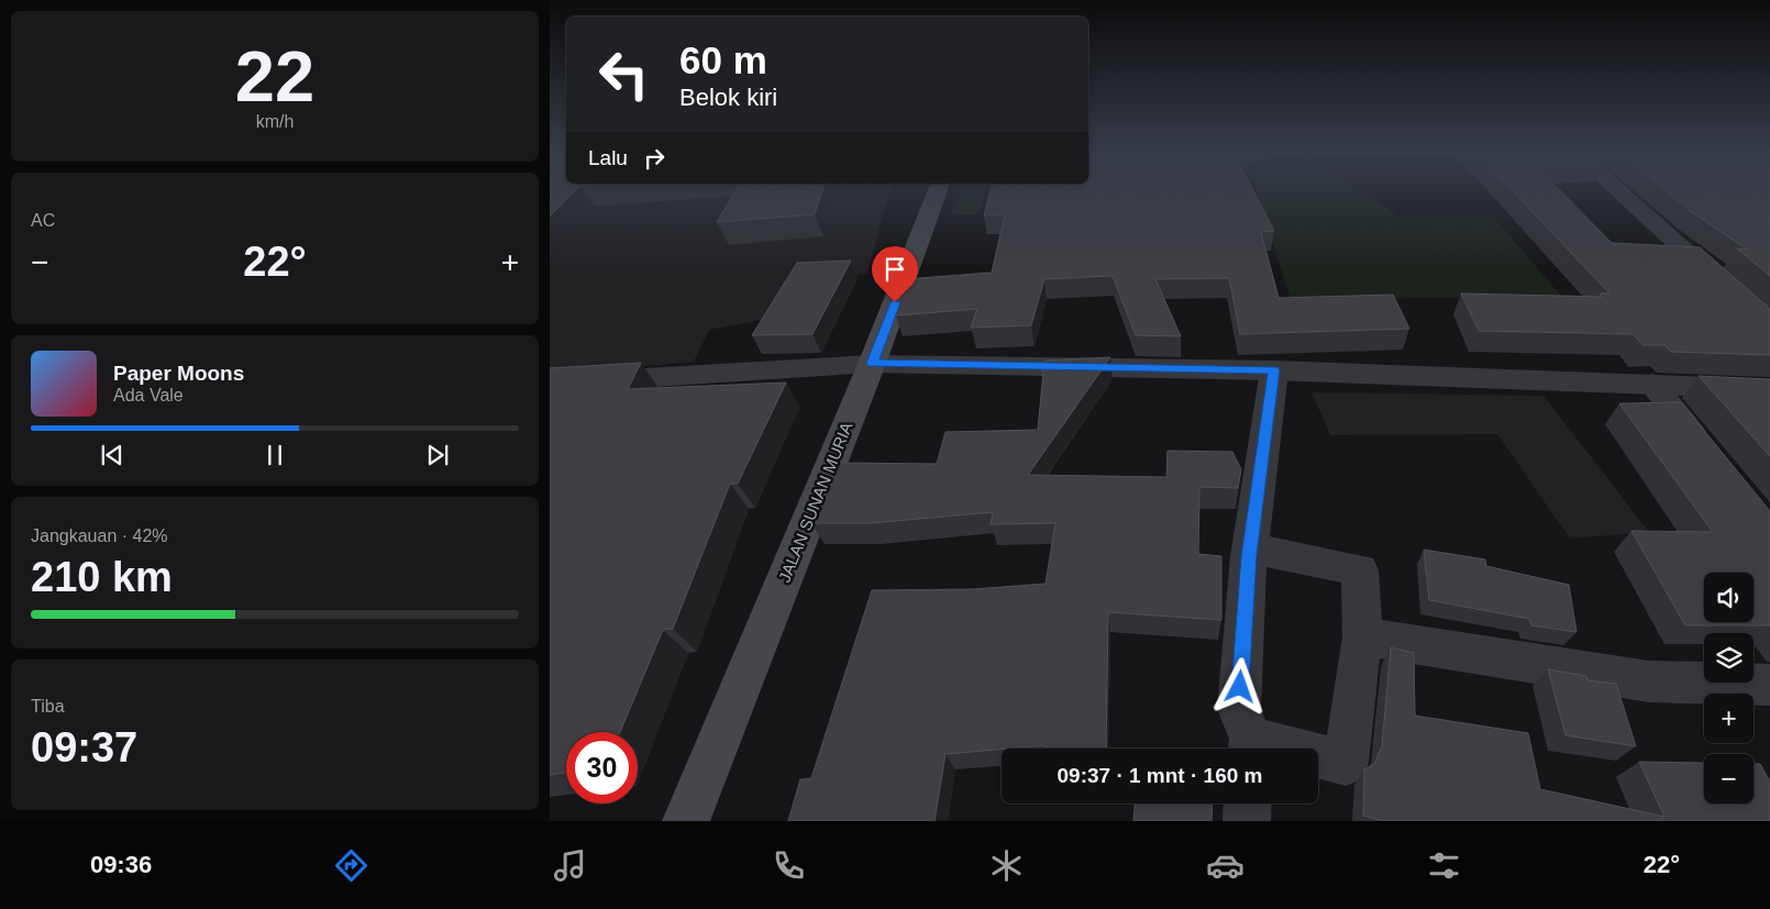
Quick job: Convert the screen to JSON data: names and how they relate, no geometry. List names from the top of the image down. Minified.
{"streets":{"main road":["JALAN SUNAN MURIA"]},"page":{"tile":[["22","km/h"],"AC",["Jangkauan · 42%","210 km"],["Tiba","09:37"]],"turn":["60 m","Belok kiri"],"then":"Lalu","heat":["−","22°","+"],"song":["Paper Moons","Ada Vale"],"map_buttons":["+","−"],"limit":"30","trip":"09:37 · 1 mnt · 160 m","tabs":["09:36","22°"]}}
